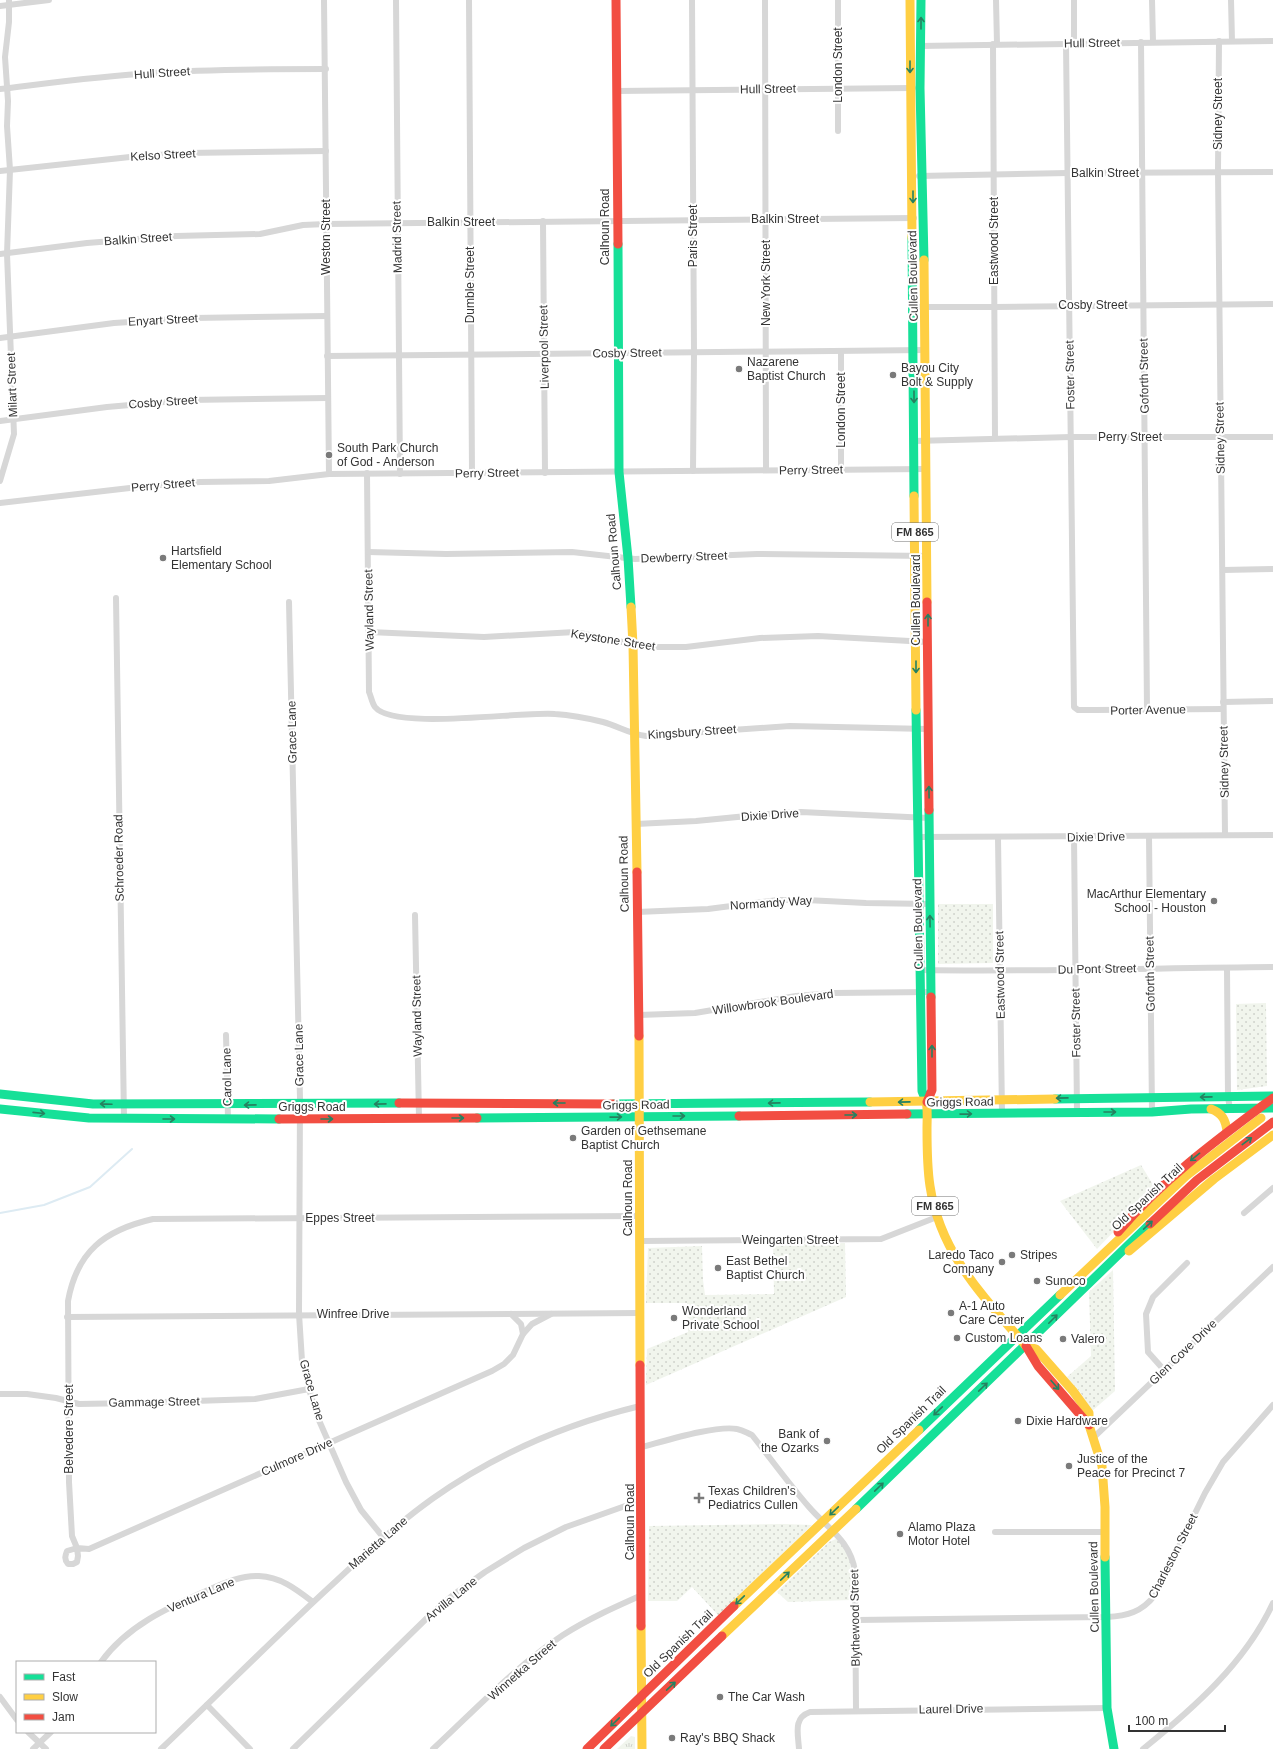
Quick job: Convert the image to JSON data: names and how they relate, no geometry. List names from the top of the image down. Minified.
{"streets":{"main road":["Calhoun Road","Cullen Boulevard","FM 865","Griggs Road","Old Spanish Trail"],"street":["Hull Street","London Street","Sidney Street","Kelso Street","Balkin Street","Paris Street","Weston Street","Madrid Street","Eastwood Street","New York Street","Dumble Street","Cosby Street","Enyart Street","Liverpool Street","Foster Street","Goforth Street","Milart Street","Perry Street","Dewberry Street","Wayland Street","Keystone Street","Porter Avenue","Grace Lane","Kingsbury Street","Dixie Drive","Schroeder Road","Normandy Way","Du Pont Street","Willowbrook Boulevard","Carol Lane","Eppes Street","Weingarten Street","Winfree Drive","Glen Cove Drive","Gammage Street","Belvedere Street","Culmore Drive","Marietta Lane","Charleston Street","Ventura Lane","Arvilla Lane","Blythewood Street","Winnetka Street","Laurel Drive"]},"crossings":[["Hull Street","London Street"],["Hull Street","Sidney Street"],["Hull Street","Calhoun Road"],["Hull Street","Paris Street"],["Hull Street","Weston Street"],["Hull Street","Eastwood Street"],["Hull Street","Cullen Boulevard"],["Hull Street","New York Street"],["Hull Street","Foster Street"],["Hull Street","Goforth Street"],["Hull Street","Milart Street"],["London Street","Cosby Street"],["London Street","Perry Street"],["Sidney Street","Balkin Street"],["Sidney Street","Cosby Street"],["Sidney Street","Perry Street"],["Sidney Street","Porter Avenue"],["Sidney Street","Dixie Drive"],["Kelso Street","Weston Street"],["Kelso Street","Milart Street"],["Balkin Street","Calhoun Road"],["Balkin Street","Paris Street"],["Balkin Street","Weston Street"],["Balkin Street","Madrid Street"],["Balkin Street","Eastwood Street"],["Balkin Street","Cullen Boulevard"],["Balkin Street","New York Street"],["Balkin Street","Dumble Street"],["Balkin Street","Liverpool Street"],["Balkin Street","Foster Street"],["Balkin Street","Goforth Street"],["Balkin Street","Milart Street"],["Calhoun Road","Cosby Street"],["Calhoun Road","Perry Street"],["Calhoun Road","Dewberry Street"],["Calhoun Road","Keystone Street"],["Calhoun Road","Kingsbury Street"],["Calhoun Road","Dixie Drive"],["Calhoun Road","Normandy Way"],["Calhoun Road","Willowbrook Boulevard"],["Calhoun Road","Griggs Road"],["Calhoun Road","Old Spanish Trail"],["Calhoun Road","Eppes Street"],["Calhoun Road","Weingarten Street"],["Calhoun Road","Winfree Drive"],["Calhoun Road","Marietta Lane"],["Calhoun Road","Arvilla Lane"],["Calhoun Road","Blythewood Street"],["Calhoun Road","Winnetka Street"],["Paris Street","Cosby Street"],["Paris Street","Perry Street"],["Weston Street","Cosby Street"],["Weston Street","Enyart Street"],["Weston Street","Perry Street"],["Madrid Street","Cosby Street"],["Madrid Street","Perry Street"],["Eastwood Street","Cosby Street"],["Eastwood Street","Perry Street"],["Eastwood Street","Dixie Drive"],["Eastwood Street","Du Pont Street"],["Eastwood Street","Griggs Road"],["Cullen Boulevard","Cosby Street"],["Cullen Boulevard","Perry Street"],["Cullen Boulevard","Dewberry Street"],["Cullen Boulevard","Keystone Street"],["Cullen Boulevard","Kingsbury Street"],["Cullen Boulevard","Dixie Drive"],["Cullen Boulevard","Normandy Way"],["Cullen Boulevard","Du Pont Street"],["Cullen Boulevard","Willowbrook Boulevard"],["Cullen Boulevard","Griggs Road"],["Cullen Boulevard","Old Spanish Trail"],["Cullen Boulevard","Weingarten Street"],["Cullen Boulevard","Glen Cove Drive"],["Cullen Boulevard","Charleston Street"],["Cullen Boulevard","Laurel Drive"],["New York Street","Cosby Street"],["New York Street","Perry Street"],["Dumble Street","Cosby Street"],["Dumble Street","Perry Street"],["Cosby Street","Liverpool Street"],["Cosby Street","Foster Street"],["Cosby Street","Goforth Street"],["Cosby Street","Milart Street"],["Enyart Street","Milart Street"],["Liverpool Street","Perry Street"],["Foster Street","Perry Street"],["Foster Street","Porter Avenue"],["Foster Street","Dixie Drive"],["Foster Street","Du Pont Street"],["Foster Street","Griggs Road"],["Goforth Street","Perry Street"],["Goforth Street","Porter Avenue"],["Goforth Street","Dixie Drive"],["Goforth Street","Du Pont Street"],["Goforth Street","Griggs Road"],["Perry Street","Wayland Street"],["Dewberry Street","Wayland Street"],["Wayland Street","Keystone Street"],["Wayland Street","Kingsbury Street"],["Wayland Street","Griggs Road"],["Grace Lane","Griggs Road"],["Grace Lane","Eppes Street"],["Grace Lane","Winfree Drive"],["Grace Lane","Gammage Street"],["Grace Lane","Culmore Drive"],["Grace Lane","Marietta Lane"],["Schroeder Road","Griggs Road"],["Carol Lane","Griggs Road"],["Old Spanish Trail","Blythewood Street"],["Eppes Street","Belvedere Street"],["Winfree Drive","Belvedere Street"],["Winfree Drive","Culmore Drive"],["Gammage Street","Belvedere Street"],["Belvedere Street","Culmore Drive"],["Marietta Lane","Ventura Lane"],["Charleston Street","Blythewood Street"],["Blythewood Street","Laurel Drive"]],"places":{"other":["Nazarene Baptist Church","Bayou City Bolt & Supply","South Park Church of God - Anderson","Hartsfield Elementary School","MacArthur Elementary School - Houston","Garden of Gethsemane Baptist Church","Stripes","Laredo Taco Company","East Bethel Baptist Church","Sunoco","A-1 Auto Care Center","Wonderland Private School","Custom Loans","Valero","Dixie Hardware","Bank of the Ozarks","Justice of the Peace for Precinct 7","Alamo Plaza Motor Hotel","The Car Wash","Ray's BBQ Shack"],"health":["Texas Children's Pediatrics Cullen"]},"legend":["Fast","Slow","Jam"],"scale_bar":"100 m"}
